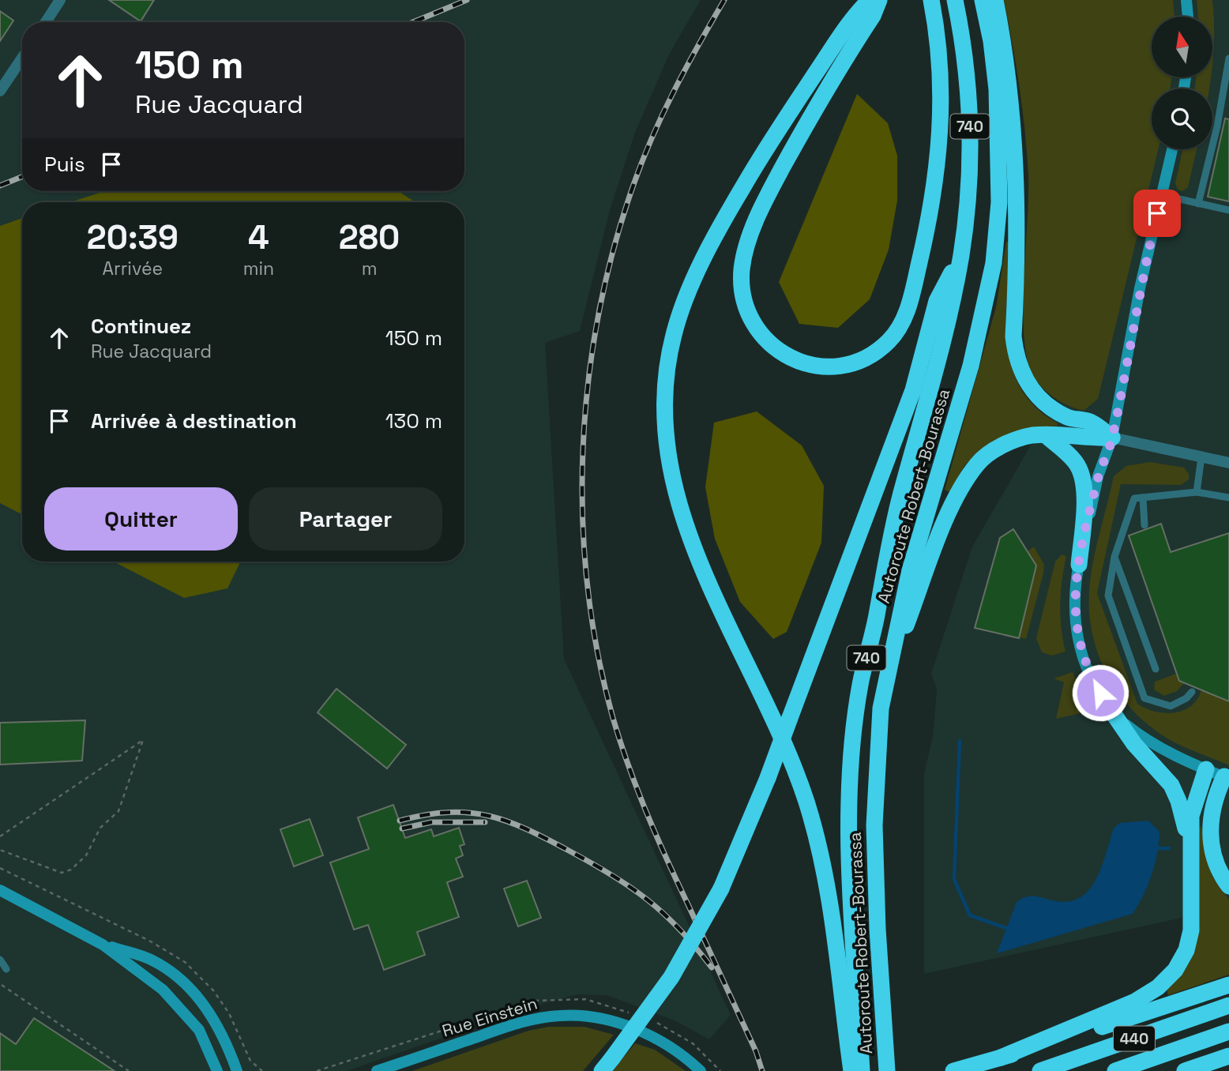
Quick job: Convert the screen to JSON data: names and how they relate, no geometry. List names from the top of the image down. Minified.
{"streets":{"highway":["740","Autoroute Robert-Bourassa","440"],"street":["Rue Einstein"]},"north":"top","page":{"turn":["150 m","Rue Jacquard"],"then":"Puis","eta":["20:39","Arrivée","4","min","280","m"],"list":[{"name":"Continuez","note":"Rue Jacquard","value":"150 m"},{"name":"Arrivée à destination","value":"130 m"}],"buttons":["Quitter","Partager"]}}
